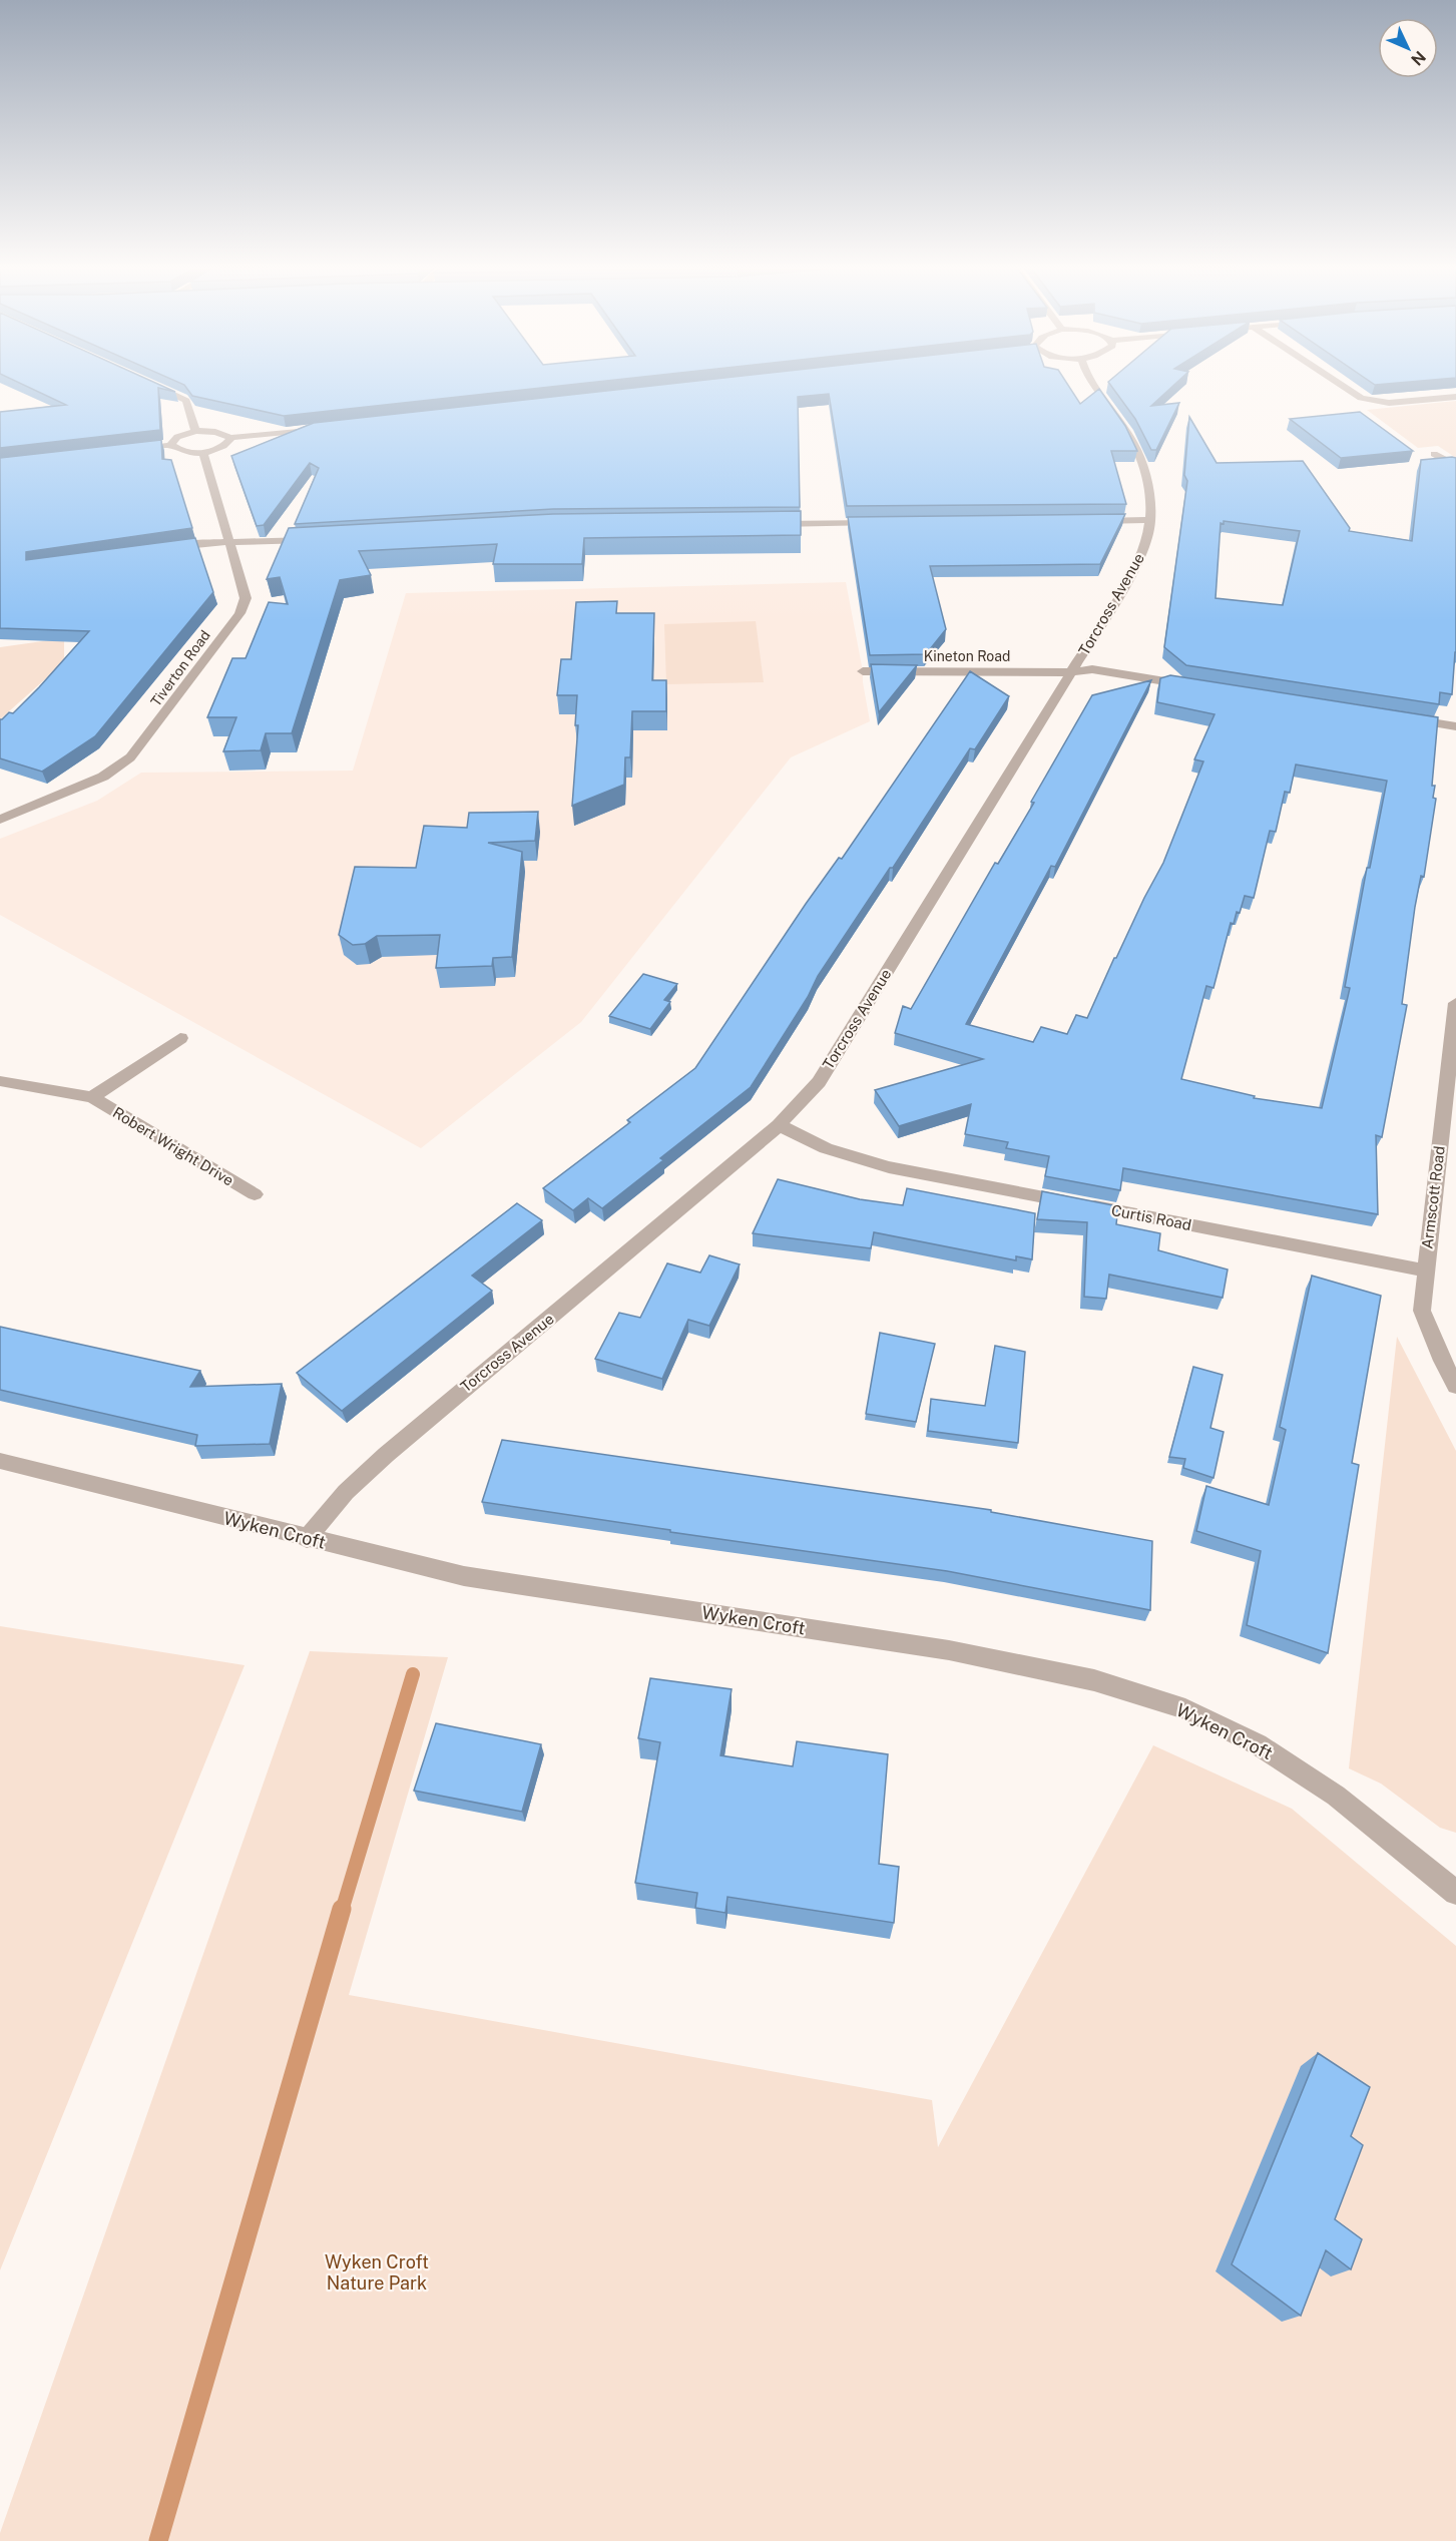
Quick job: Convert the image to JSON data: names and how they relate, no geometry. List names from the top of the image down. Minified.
{"streets":{"street":["Torcross Avenue","Kineton Road","Tiverton Road","Robert Wright Drive","Armscott Road","Curtis Road","Wyken Croft"]},"crossings":[["Torcross Avenue","Kineton Road"],["Torcross Avenue","Curtis Road"],["Torcross Avenue","Wyken Croft"],["Armscott Road","Curtis Road"]],"parks":["Wyken Croft Nature Park"],"north":"bottom right"}
